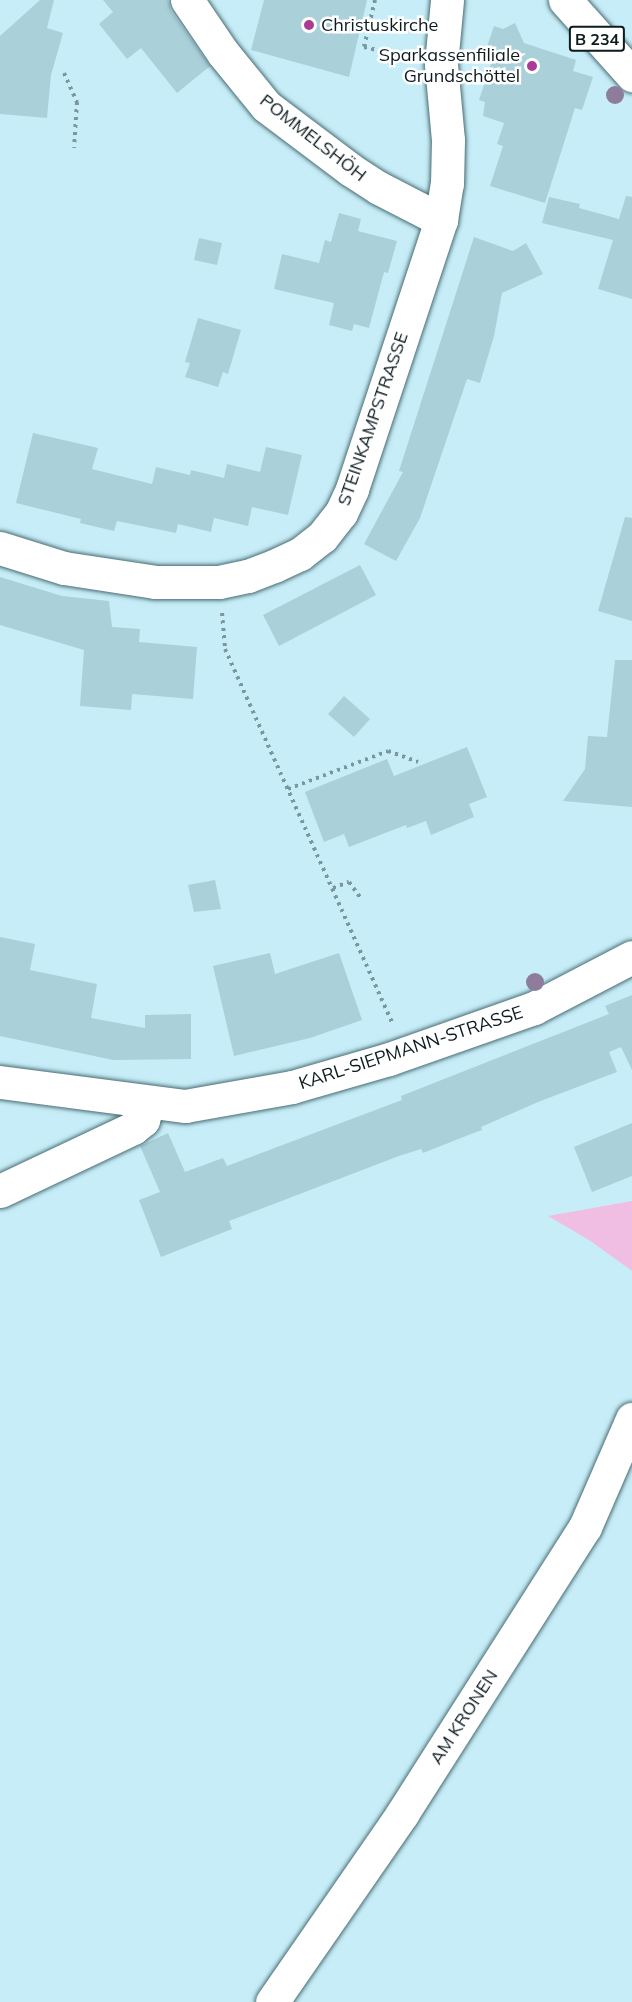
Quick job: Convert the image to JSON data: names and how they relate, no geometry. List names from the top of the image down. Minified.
{"streets":{"street":["B 234","POMMELSHÖH","STEINKAMPSTRASSE","KARL-SIEPMANN-STRASSE","AM KRONEN"]},"crossings":[["POMMELSHÖH","STEINKAMPSTRASSE"]],"places":["Christuskirche","Sparkassenfiliale Grundschöttel"]}
